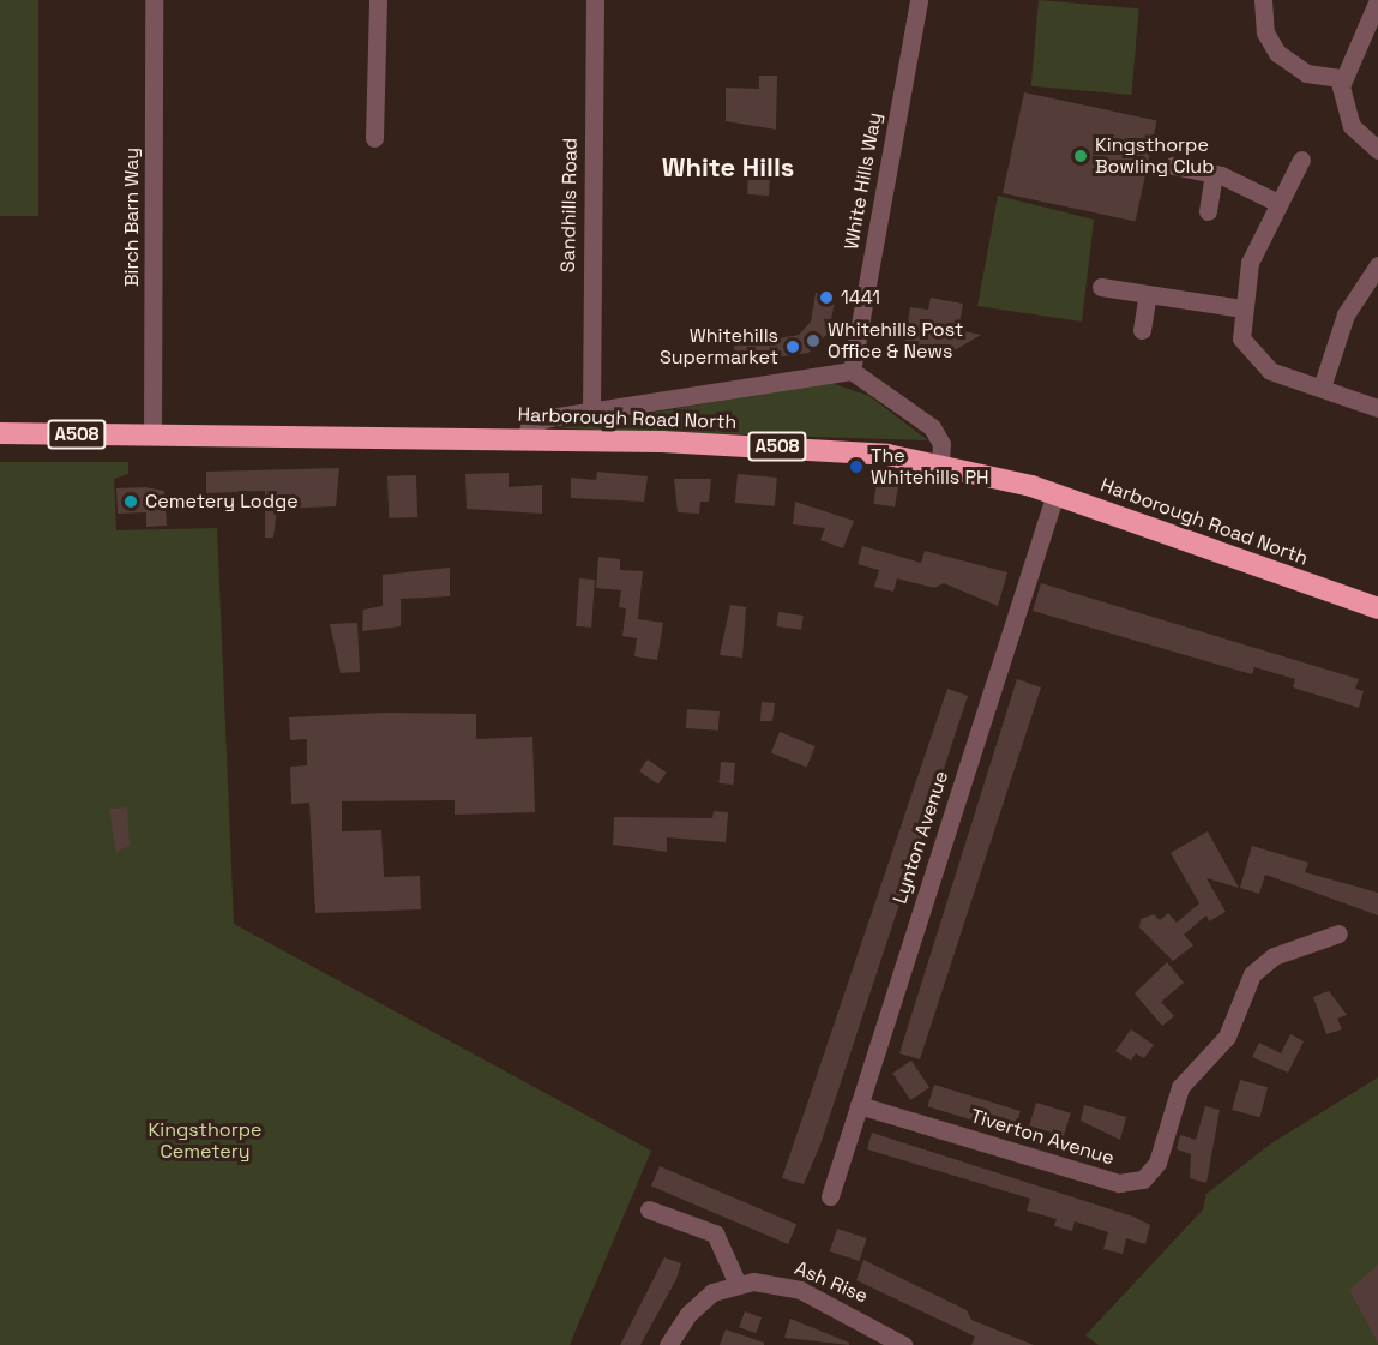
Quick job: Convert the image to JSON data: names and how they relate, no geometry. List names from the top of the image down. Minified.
{"streets":{"highway":["Harborough Road North","A508"],"street":["White Hills Way","Sandhills Road","Birch Barn Way","Lynton Avenue","Tiverton Avenue","Ash Rise"]},"crossings":[["Birch Barn Way","Harborough Road North"],["Birch Barn Way","A508"],["Harborough Road North","A508"],["Harborough Road North","Lynton Avenue"],["Lynton Avenue","Tiverton Avenue"]],"districts":["White Hills"],"parks":["Kingsthorpe Cemetery"],"places":["Kingsthorpe Bowling Club","1441","Whitehills Post Office & News","Whitehills Supermarket","The Whitehills PH","Cemetery Lodge"]}
